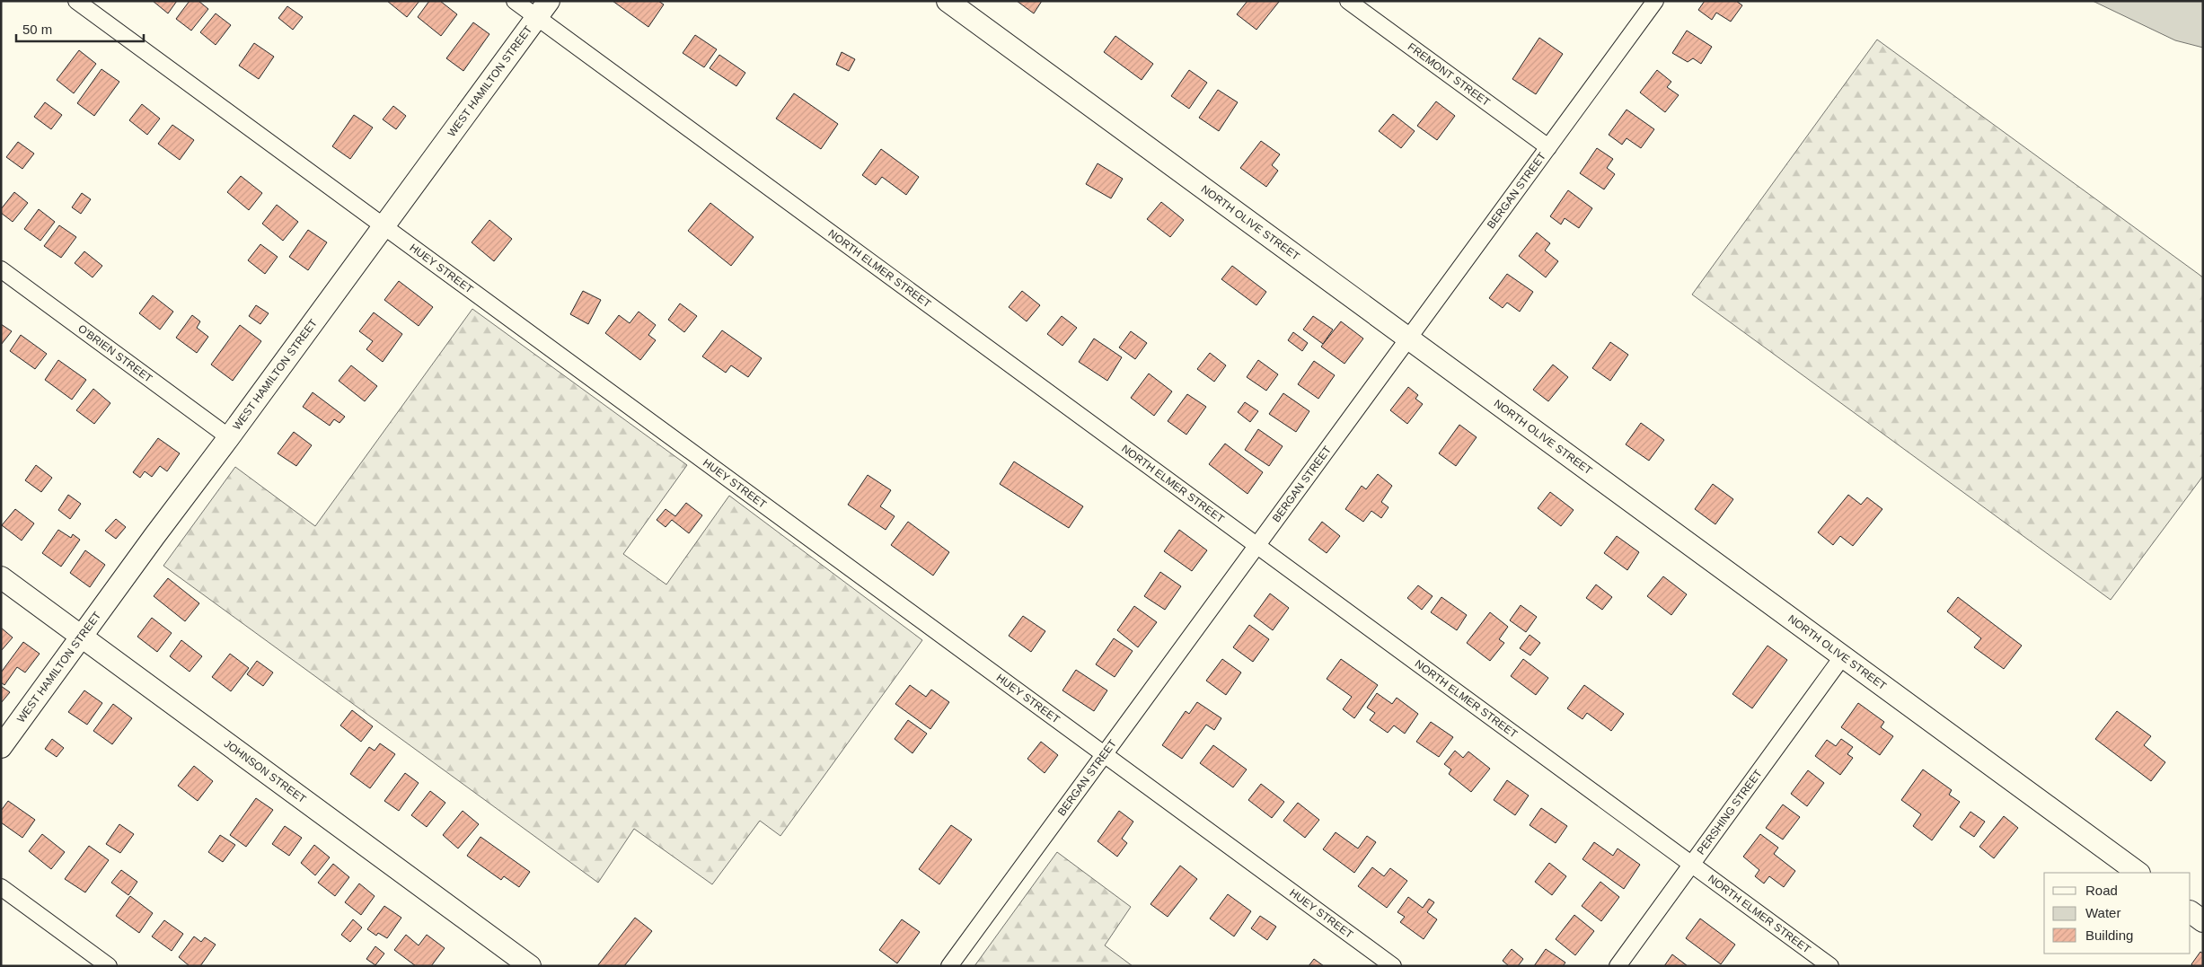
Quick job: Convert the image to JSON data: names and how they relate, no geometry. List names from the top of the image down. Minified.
{"streets":{"street":["FREMONT STREET","WEST HAMILTON STREET","BERGAN STREET","NORTH OLIVE STREET","HUEY STREET","NORTH ELMER STREET","O'BRIEN STREET","JOHNSON STREET","PERSHING STREET"]},"crossings":[["FREMONT STREET","BERGAN STREET"],["WEST HAMILTON STREET","HUEY STREET"],["WEST HAMILTON STREET","NORTH ELMER STREET"],["WEST HAMILTON STREET","O'BRIEN STREET"],["WEST HAMILTON STREET","JOHNSON STREET"],["BERGAN STREET","NORTH OLIVE STREET"],["BERGAN STREET","HUEY STREET"],["BERGAN STREET","NORTH ELMER STREET"],["NORTH OLIVE STREET","PERSHING STREET"],["NORTH ELMER STREET","PERSHING STREET"]],"legend":["Road","Water","Building"],"scale_bar":"50 m"}
